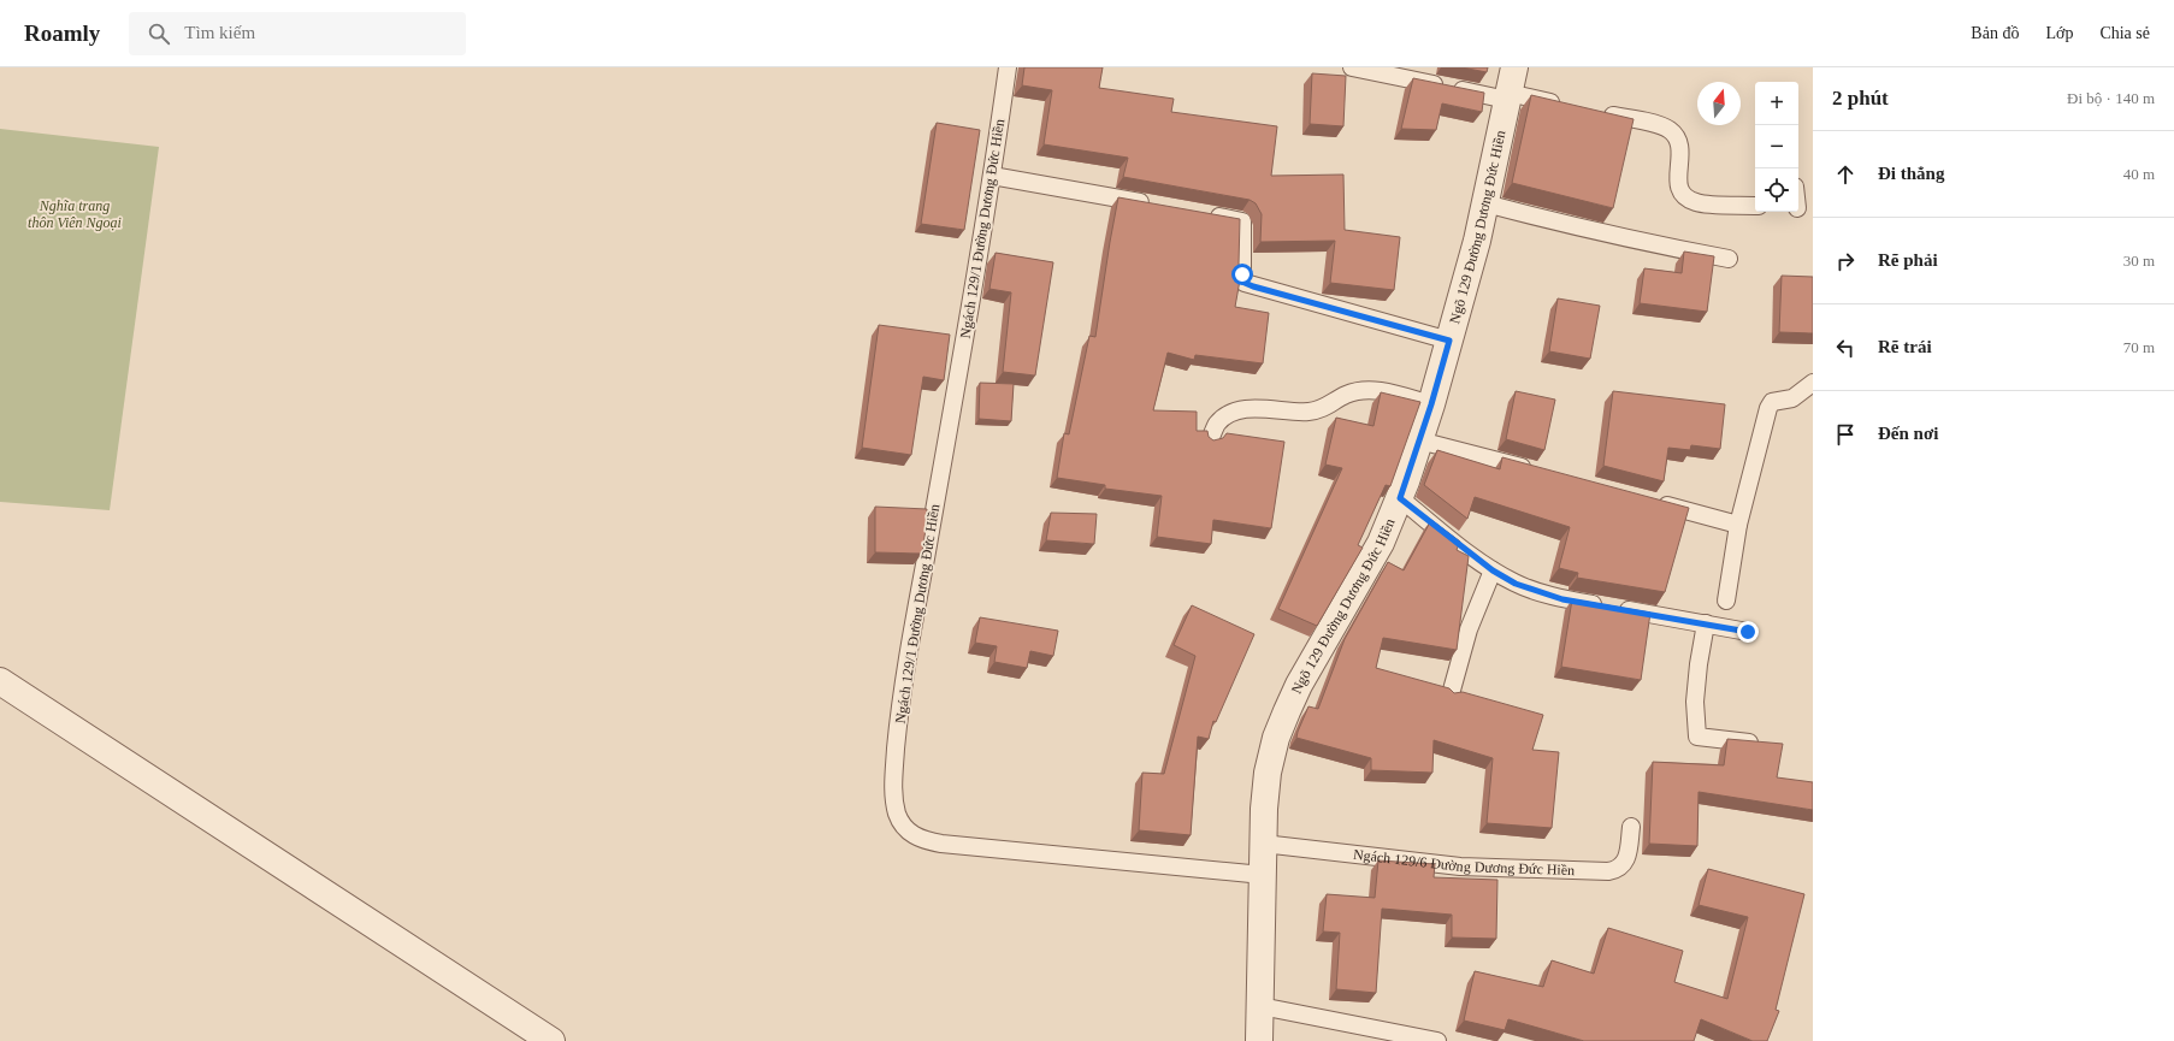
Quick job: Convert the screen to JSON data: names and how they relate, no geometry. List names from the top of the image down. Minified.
{"streets":{"street":["Ngõ 129 Đường Dương Đức Hiền"],"lane":["Ngách 129/1 Đường Dương Đức Hiền","Ngách 129/6 Đường Dương Đức Hiền"]},"crossings":[["Ngõ 129 Đường Dương Đức Hiền","Ngách 129/1 Đường Dương Đức Hiền"],["Ngõ 129 Đường Dương Đức Hiền","Ngách 129/6 Đường Dương Đức Hiền"]],"parks":["Nghĩa trang thôn Viên Ngoại"],"north":"top","page":{"header":"Roamly","search":"Tìm kiếm","nav":["Bản đồ","Lớp","Chia sẻ"],"heading":["2 phút","Đi bộ · 140 m"],"map_buttons":["+","−"],"list":[["Đi thẳng","40 m"],["Rẽ phải","30 m"],["Rẽ trái","70 m"],"Đến nơi"]}}
